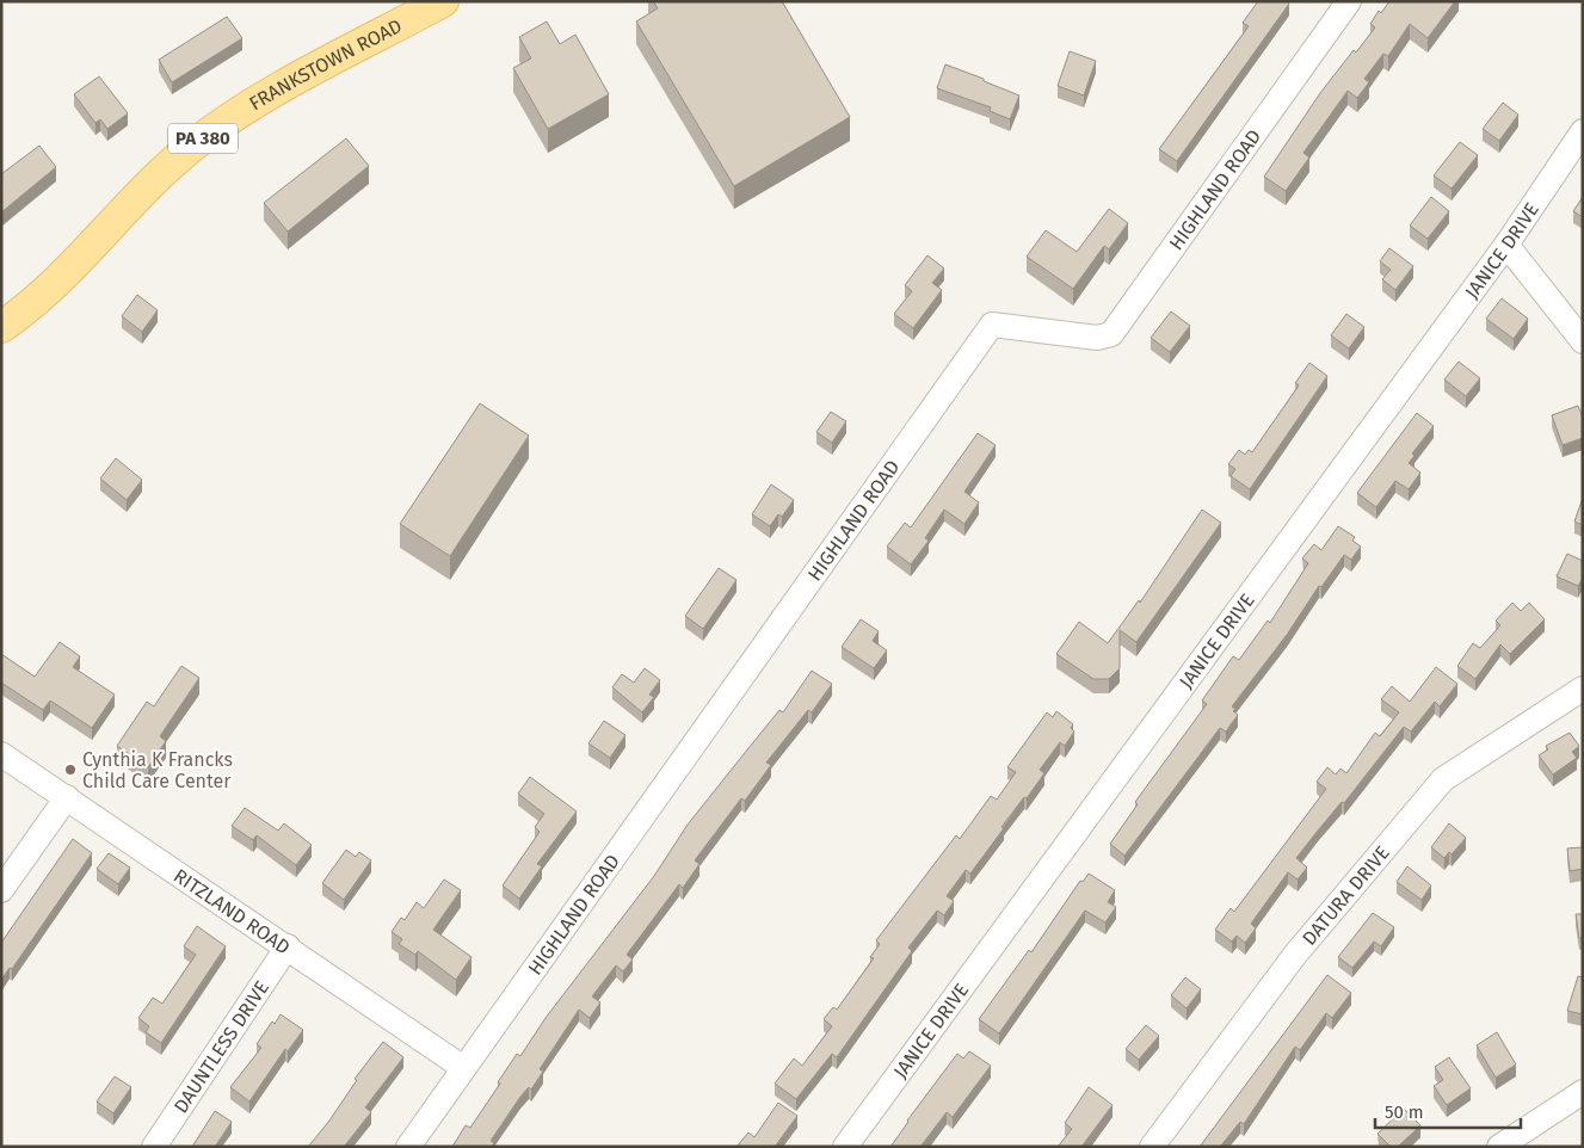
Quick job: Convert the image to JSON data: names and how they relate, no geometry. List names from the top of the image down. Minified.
{"streets":{"main road":["FRANKSTOWN ROAD","PA 380"],"street":["HIGHLAND ROAD","JANICE DRIVE","DATURA DRIVE","RITZLAND ROAD","DAUNTLESS DRIVE"]},"crossings":[["HIGHLAND ROAD","RITZLAND ROAD"],["RITZLAND ROAD","DAUNTLESS DRIVE"]],"places":["Cynthia K Francks Child Care Center"],"scale_bar":"50 m"}
